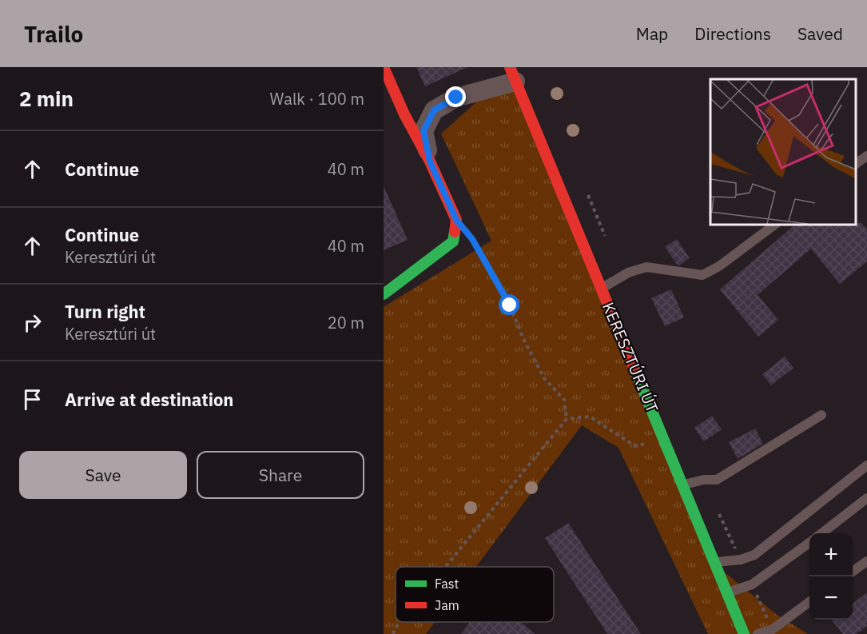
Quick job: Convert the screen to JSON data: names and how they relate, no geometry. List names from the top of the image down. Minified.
{"streets":{"main road":["KERESZTÚRI ÚT"]},"legend":["Fast","Jam"],"page":{"header":"Trailo","nav":["Map","Directions","Saved"],"heading":["2 min","Walk · 100 m"],"list":[["Continue","40 m"],["Continue","Keresztúri út","40 m"],["Turn right","Keresztúri út","20 m"],"Arrive at destination"],"buttons":["Save","Share"],"map_buttons":["+","−"]}}
